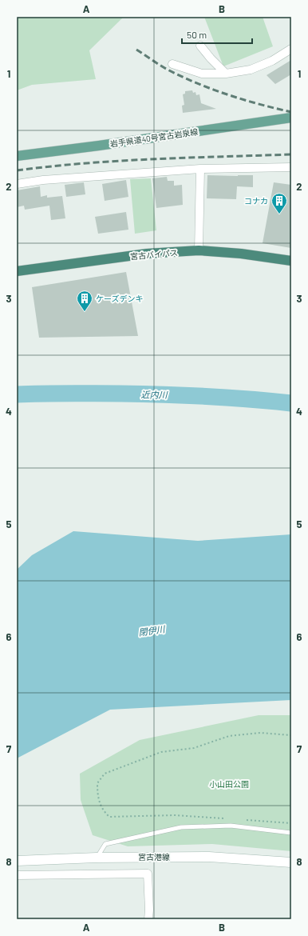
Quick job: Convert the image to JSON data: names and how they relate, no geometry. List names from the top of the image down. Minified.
{"streets":{"highway":["宮古バイパス"],"main road":["岩手県道40号宮古岩泉線","宮古港線"]},"water":["近内川","閉伊川"],"parks":["小山田公園"],"places":{"building":["コナカ","ケーズデンキ"]},"scale_bar":"50 m","grid":{"columns":["A","B"],"rows":["1","2","3","4","5","6","7","8"]}}
